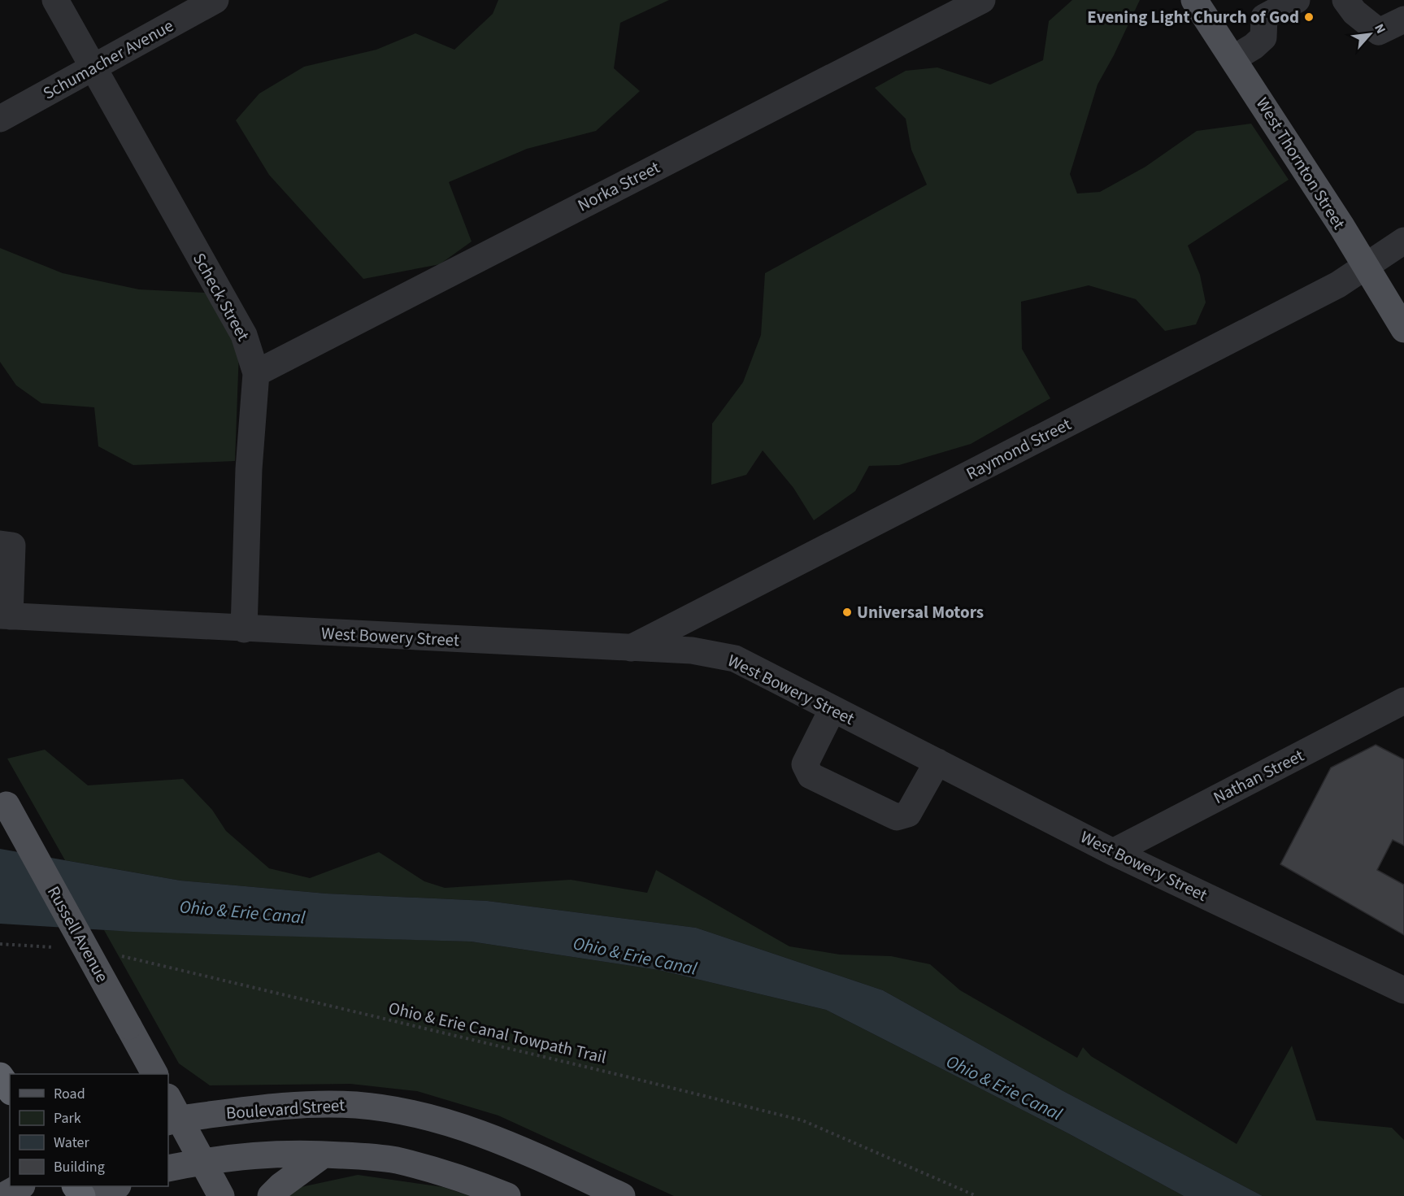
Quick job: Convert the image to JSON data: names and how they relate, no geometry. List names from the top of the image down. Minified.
{"streets":{"main road":["West Thornton Street","Russell Avenue","Boulevard Street"],"street":["Schumacher Avenue","Norka Street","Scheck Street","Raymond Street","West Bowery Street","Nathan Street"],"path":["Ohio & Erie Canal Towpath Trail"]},"crossings":[["Schumacher Avenue","Scheck Street"],["West Thornton Street","Raymond Street"],["Norka Street","Scheck Street"],["Scheck Street","West Bowery Street"],["Raymond Street","West Bowery Street"],["West Bowery Street","Nathan Street"]],"water":["Ohio & Erie Canal"],"places":["Evening Light Church of God","Universal Motors"],"legend":["Road","Park","Water","Building"],"north":"top right"}
